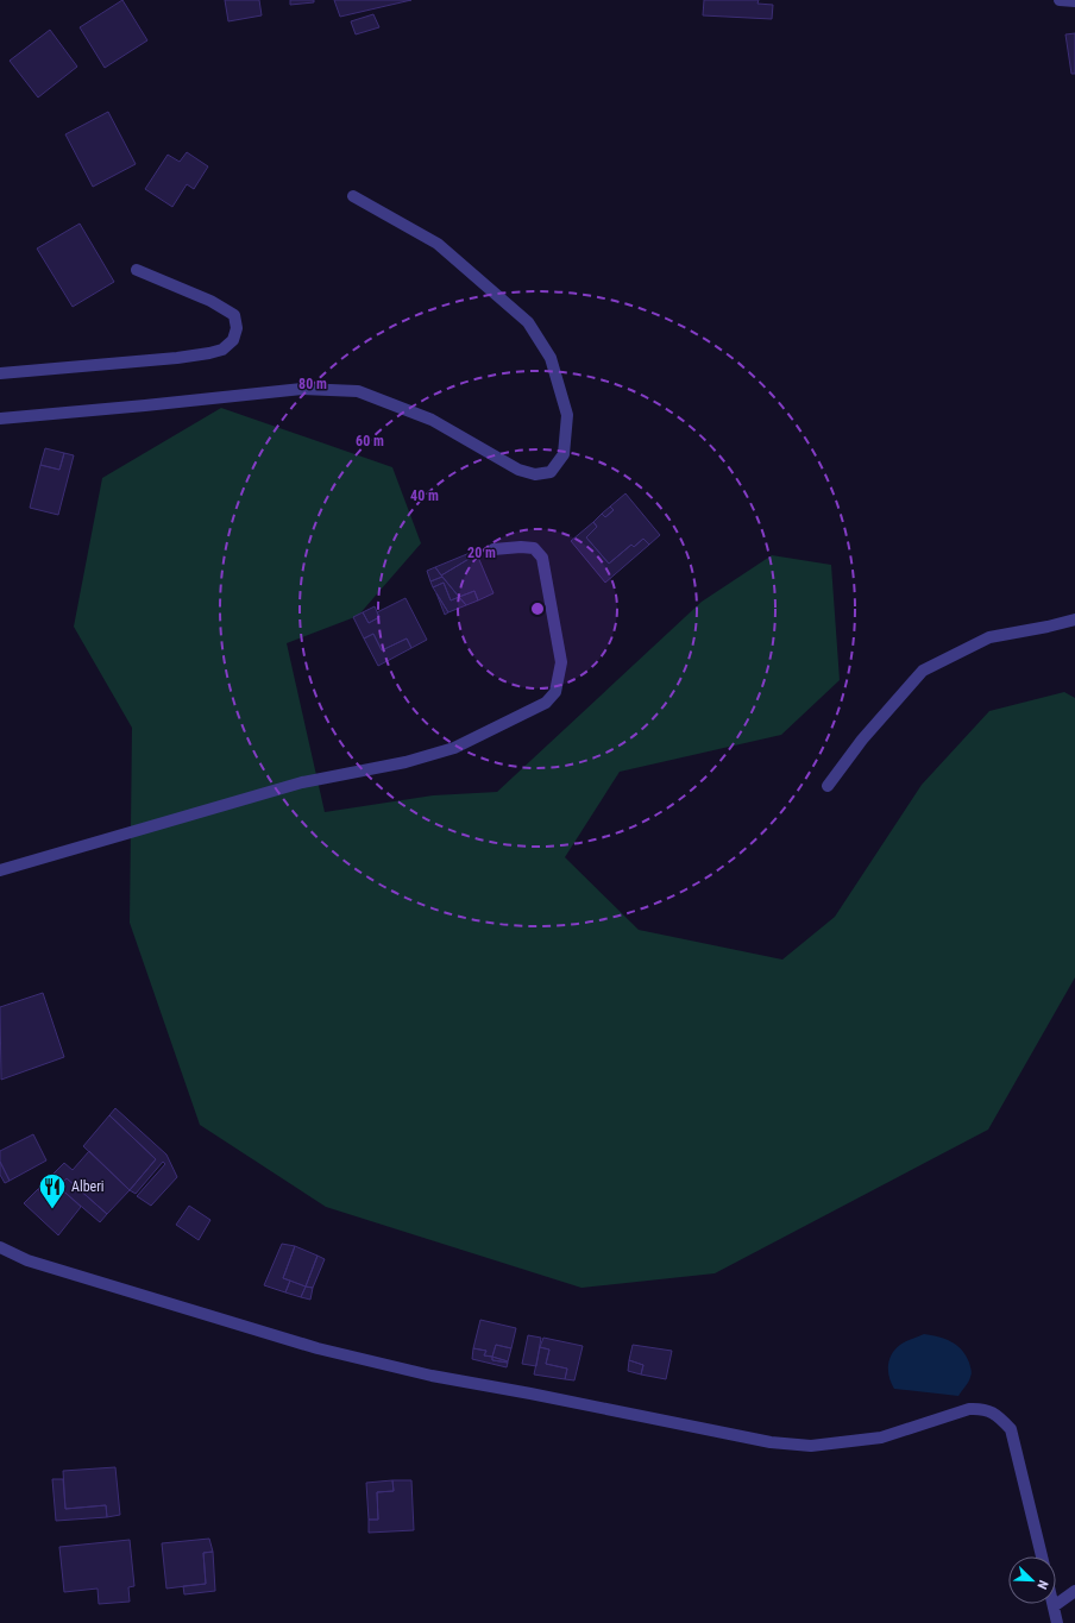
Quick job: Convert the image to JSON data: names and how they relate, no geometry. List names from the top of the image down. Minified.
{"places":{"restaurant":["Alberi"]},"north":"bottom right","rings":["80 m","60 m","40 m","20 m"]}
